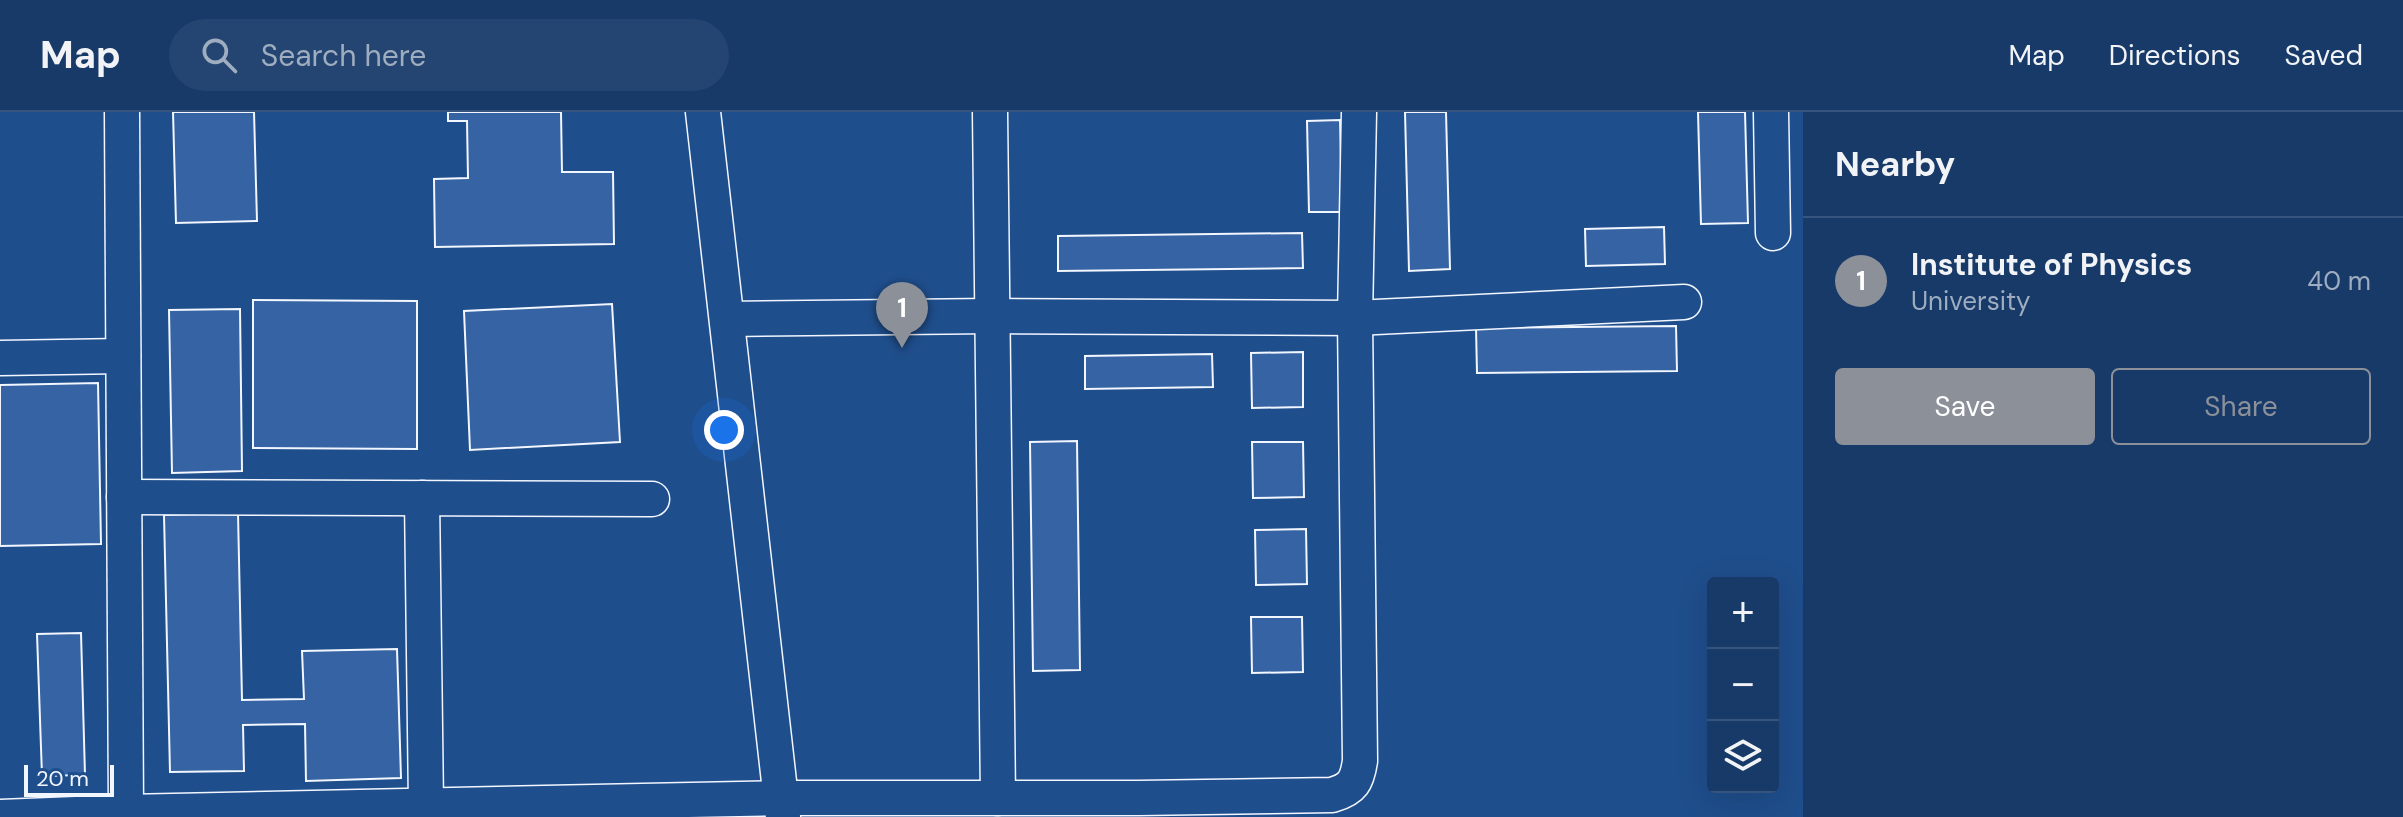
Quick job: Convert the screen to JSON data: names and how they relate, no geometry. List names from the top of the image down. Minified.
{"scale_bar":"20 m","page":{"header":"Map","search":"Search here","nav":["Map","Directions","Saved"],"heading":"Nearby","list":[{"mark":"1","name":"Institute of Physics","note":"University","value":"40 m"}],"pins":"1","buttons":["Save","Share"],"map_buttons":["+","−"],"scale":"20 m"}}
